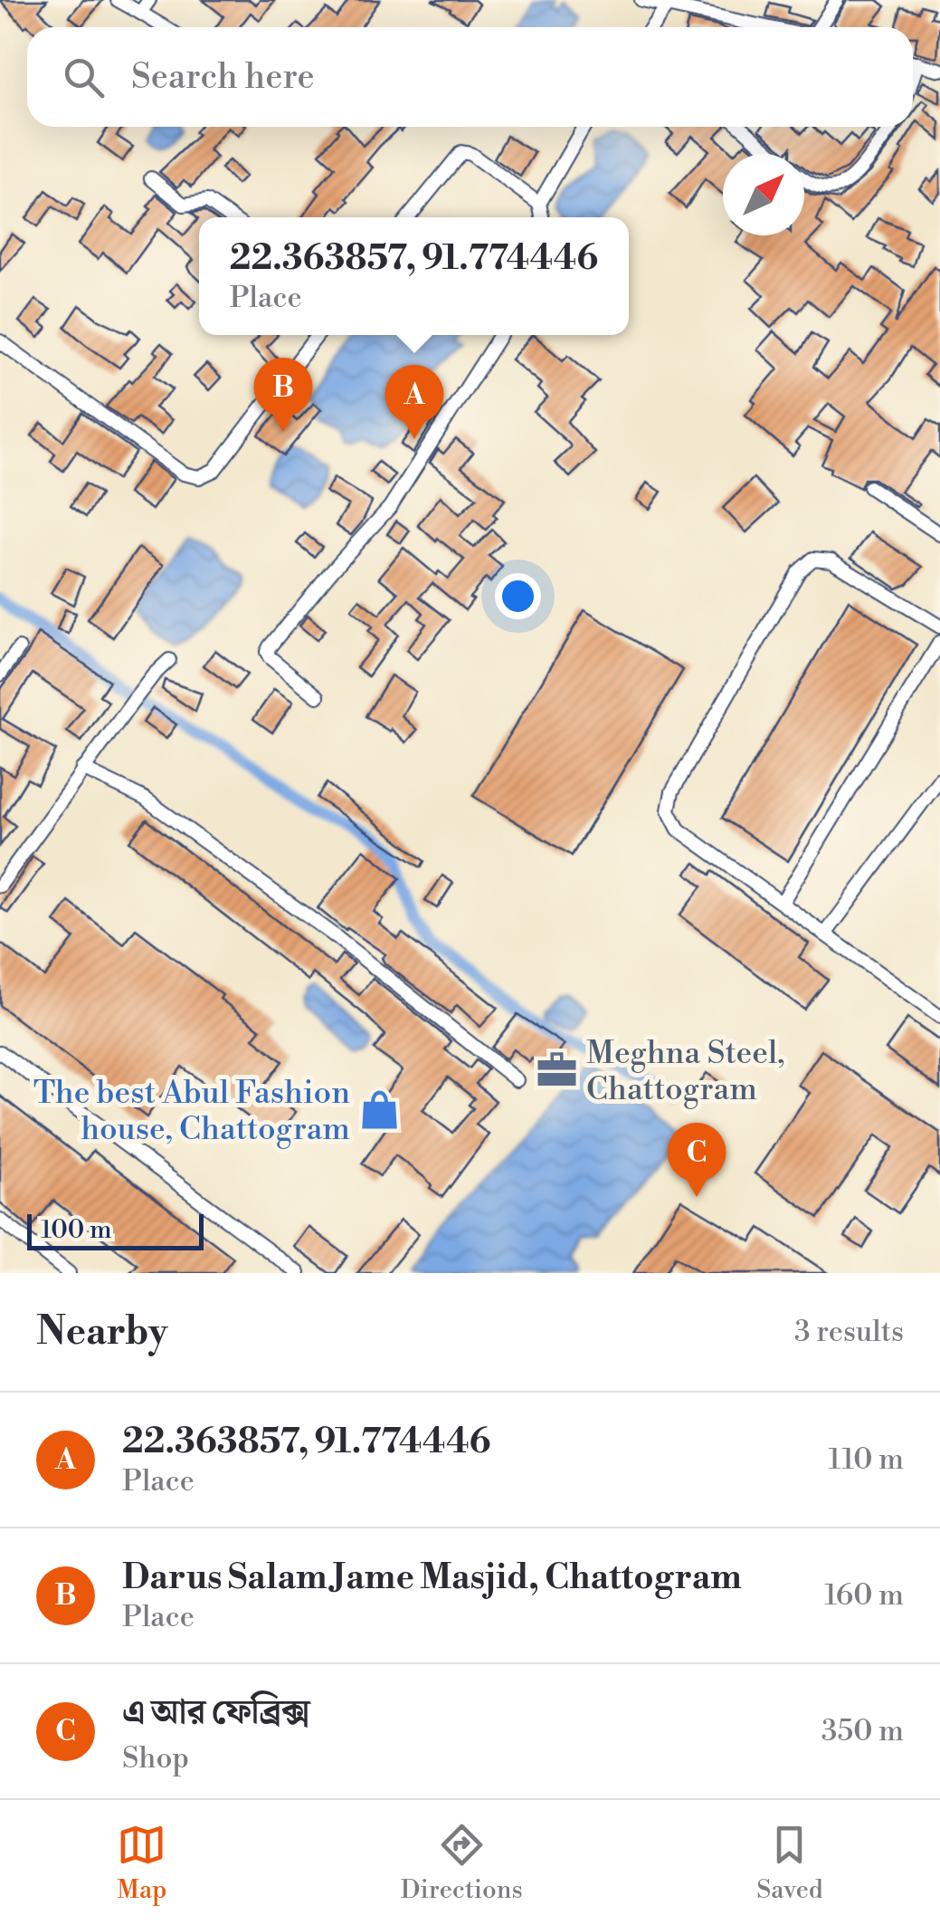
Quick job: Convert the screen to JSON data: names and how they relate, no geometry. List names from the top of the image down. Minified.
{"places":{"office":["Meghna Steel, Chattogram"],"shop":["The best Abul Fashion house, Chattogram"]},"scale_bar":"100 m","north":"top right","page":{"search":"Search here","popup":["22.363857, 91.774446","Place"],"pins":["B","A","C"],"scale":"100 m","heading":["Nearby","3 results"],"list":[{"mark":"A","name":"22.363857, 91.774446","note":"Place","value":"110 m"},{"mark":"B","name":"Darus Salam Jame Masjid, Chattogram","note":"Place","value":"160 m"},{"mark":"C","name":"এ আর ফেব্রিক্স","note":"Shop","value":"350 m"}],"nav":["Map","Directions","Saved"]}}
